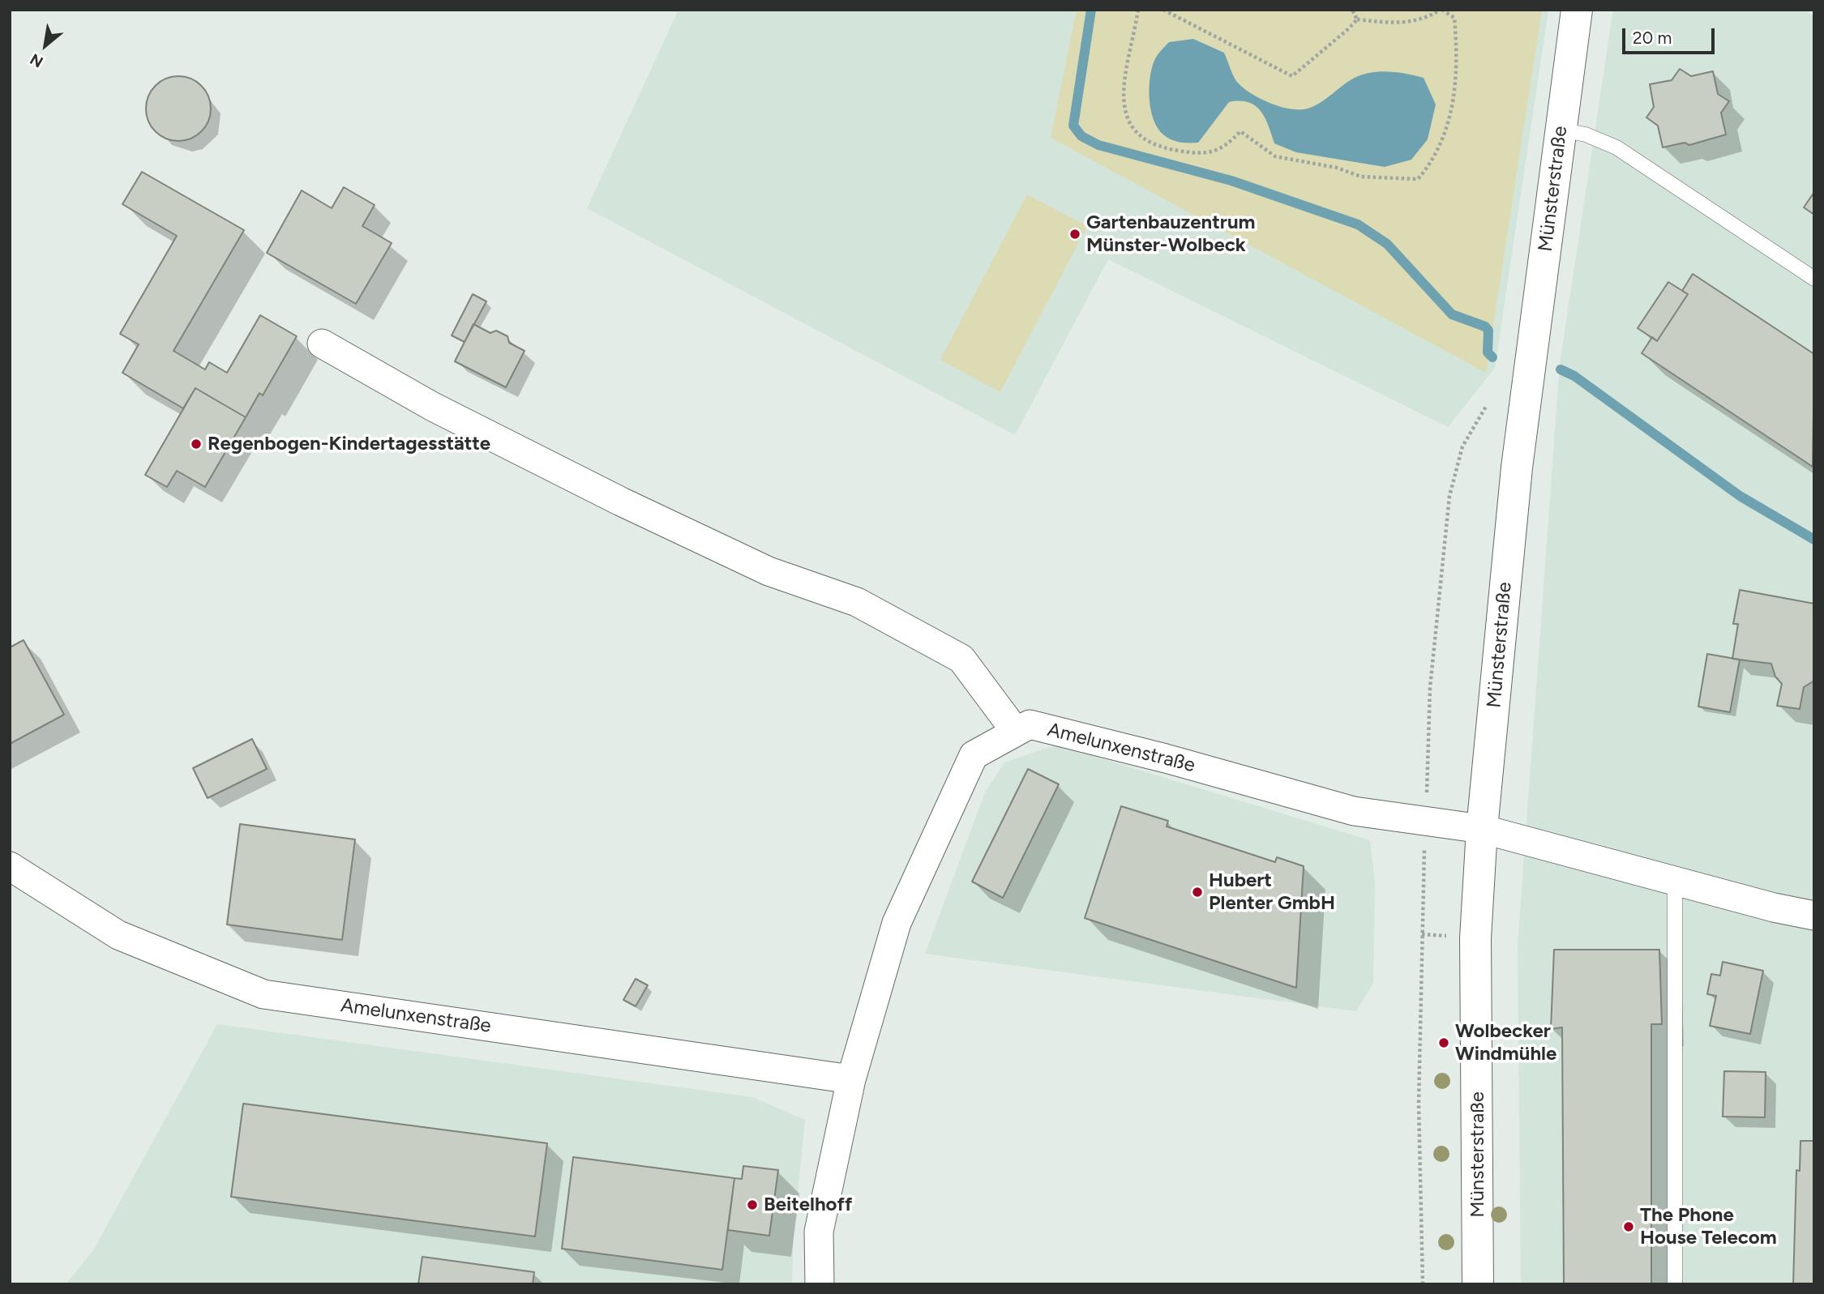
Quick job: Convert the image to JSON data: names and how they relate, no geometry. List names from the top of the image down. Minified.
{"streets":{"street":["Münsterstraße","Amelunxenstraße"]},"crossings":[["Münsterstraße","Amelunxenstraße"]],"places":["Gartenbauzentrum Münster-Wolbeck","Regenbogen-Kindertagesstätte","Hubert Plenter GmbH","Wolbecker Windmühle","Beitelhoff","The Phone House Telecom"],"scale_bar":"20 m","north":"bottom left"}
